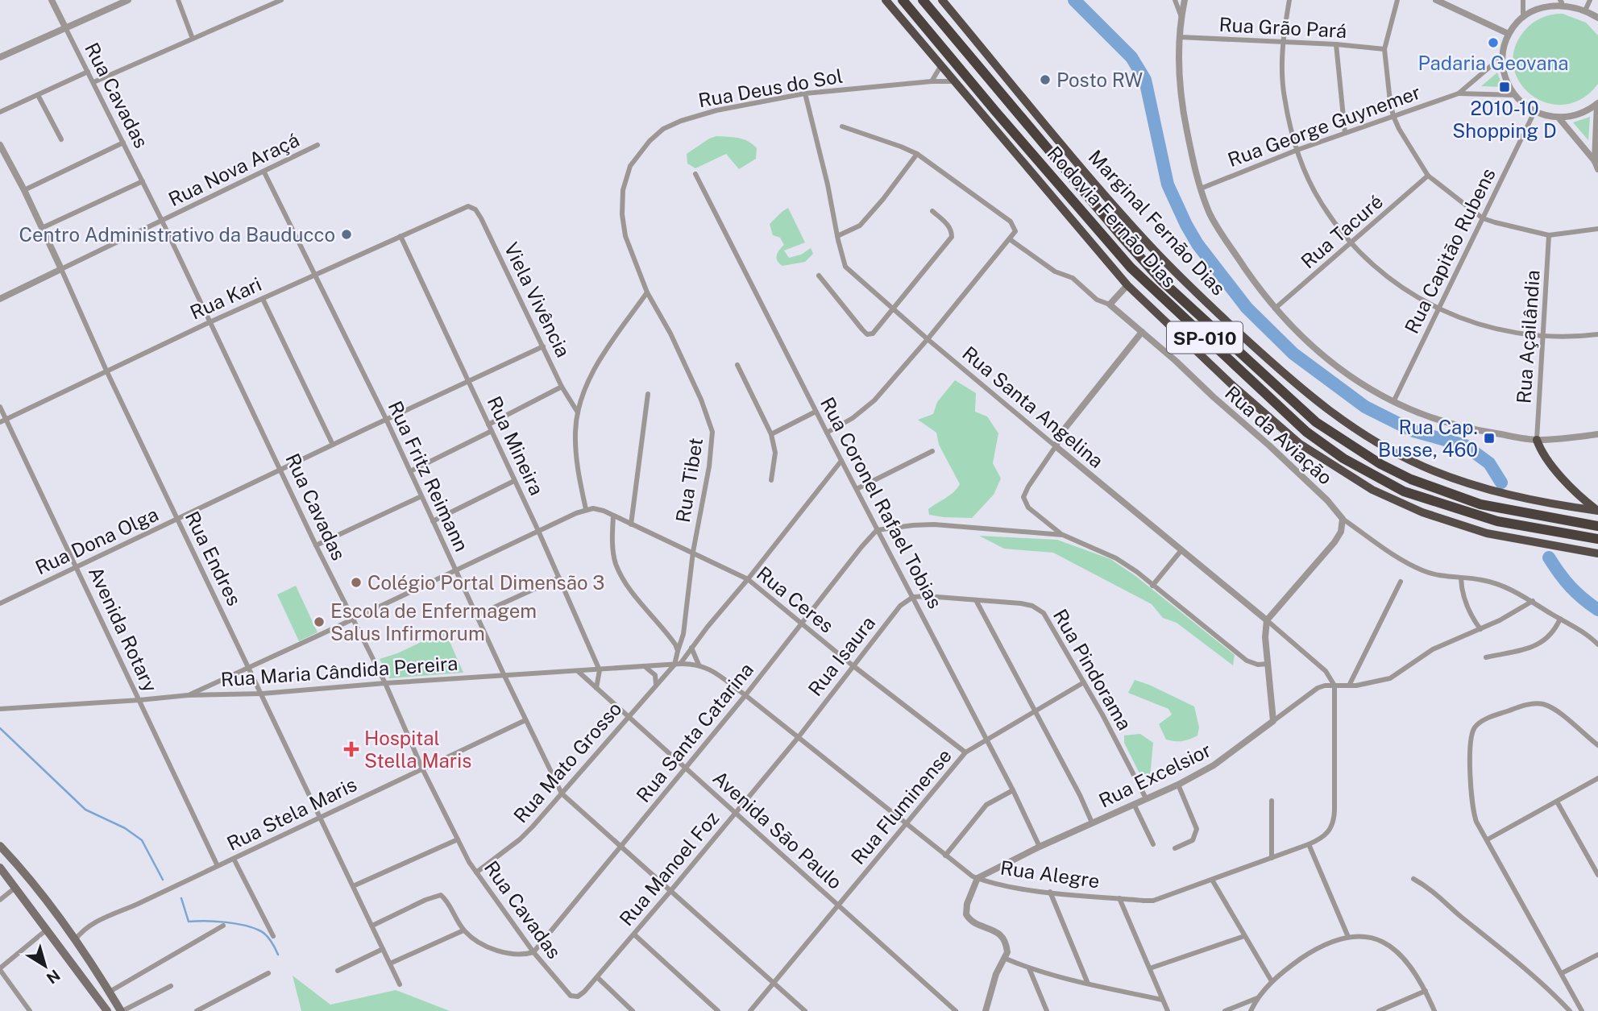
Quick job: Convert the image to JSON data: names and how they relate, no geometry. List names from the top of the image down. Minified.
{"streets":{"highway":["Rodovia Fernão Dias","Marginal Fernão Dias","SP-010"],"street":["Rua Grão Pará","Rua Deus do Sol","Rua Cavadas","Rua George Guynemer","Rua Nova Araçá","Rua Tacuré","Rua Capitão Rubens","Rua Kari","Viela Vivência","Rua Açailândia","Rua Santa Angelina","Rua da Aviação","Rua Mineira","Rua Fritz Reimann","Rua Tibet","Rua Coronel Rafael Tobias","Rua Dona Olga","Rua Endres","Rua Ceres","Avenida Rotary","Rua Isaura","Rua Pindorama","Rua Maria Cândida Pereira","Rua Santa Catarina","Rua Mato Grosso","Rua Excelsior","Rua Fluminense","Rua Stela Maris","Avenida São Paulo","Rua Manoel Foz","Rua Alegre"]},"crossings":[["Rua Deus do Sol","SP-010"],["Rua Deus do Sol","Rua Santa Angelina"],["Rua Deus do Sol","Rua Tibet"],["Rua Cavadas","Rua Nova Araçá"],["Rua Cavadas","Rua Kari"],["Rua Cavadas","Rua Dona Olga"],["Rua Cavadas","Rua Maria Cândida Pereira"],["Rua Cavadas","Rua Santa Catarina"],["Rua Cavadas","Rua Mato Grosso"],["Rua Cavadas","Rua Stela Maris"],["Rua Cavadas","Rua Manoel Foz"],["Rua Nova Araçá","Rua Fritz Reimann"],["Rua Nova Araçá","Rua Endres"],["Rua Kari","Viela Vivência"],["Rua Kari","Rua Mineira"],["Rua Kari","Rua Fritz Reimann"],["Rua Kari","Rua Endres"],["Rua Kari","Avenida Rotary"],["Viela Vivência","Rua Dona Olga"],["Rua Santa Angelina","Rua Excelsior"],["Rua Santa Angelina","Rua Alegre"],["Rua Mineira","Rua Dona Olga"],["Rua Mineira","Rua Maria Cândida Pereira"],["Rua Fritz Reimann","Rua Dona Olga"],["Rua Fritz Reimann","Rua Maria Cândida Pereira"],["Rua Fritz Reimann","Rua Mato Grosso"],["Rua Fritz Reimann","Rua Stela Maris"],["Rua Tibet","Rua Ceres"],["Rua Tibet","Rua Maria Cândida Pereira"],["Rua Tibet","Rua Mato Grosso"],["Rua Tibet","Rua Alegre"],["Rua Coronel Rafael Tobias","Rua Isaura"],["Rua Coronel Rafael Tobias","Rua Pindorama"],["Rua Coronel Rafael Tobias","Rua Santa Catarina"],["Rua Coronel Rafael Tobias","Rua Mato Grosso"],["Rua Coronel Rafael Tobias","Rua Excelsior"],["Rua Coronel Rafael Tobias","Rua Fluminense"],["Rua Dona Olga","Rua Endres"],["Rua Dona Olga","Avenida Rotary"],["Rua Endres","Rua Maria Cândida Pereira"],["Rua Endres","Rua Stela Maris"],["Rua Ceres","Rua Isaura"],["Rua Ceres","Rua Santa Catarina"],["Rua Ceres","Rua Mato Grosso"],["Rua Ceres","Rua Fluminense"],["Avenida Rotary","Rua Maria Cândida Pereira"],["Avenida Rotary","Rua Stela Maris"],["Rua Isaura","Rua Pindorama"],["Rua Isaura","Rua Manoel Foz"],["Rua Isaura","Rua Alegre"],["Rua Pindorama","Rua Excelsior"],["Rua Pindorama","Rua Fluminense"],["Rua Maria Cândida Pereira","Rua Mato Grosso"],["Rua Maria Cândida Pereira","Avenida São Paulo"],["Rua Maria Cândida Pereira","Rua Alegre"],["Rua Santa Catarina","Avenida São Paulo"],["Rua Santa Catarina","Rua Alegre"],["Rua Mato Grosso","Avenida São Paulo"],["Rua Mato Grosso","Rua Alegre"],["Rua Excelsior","Rua Alegre"],["Rua Fluminense","Avenida São Paulo"],["Rua Fluminense","Rua Alegre"],["Avenida São Paulo","Rua Manoel Foz"],["Rua Manoel Foz","Rua Alegre"]],"places":{"other":["Padaria Geovana","Posto RW","Centro Administrativo da Bauducco","Colégio Portal Dimensão 3","Escola de Enfermagem Salus Infirmorum"],"transit":["2010-10 Shopping D","Rua Cap. Busse, 460"],"health":["Hospital Stella Maris"]},"north":"bottom right"}
